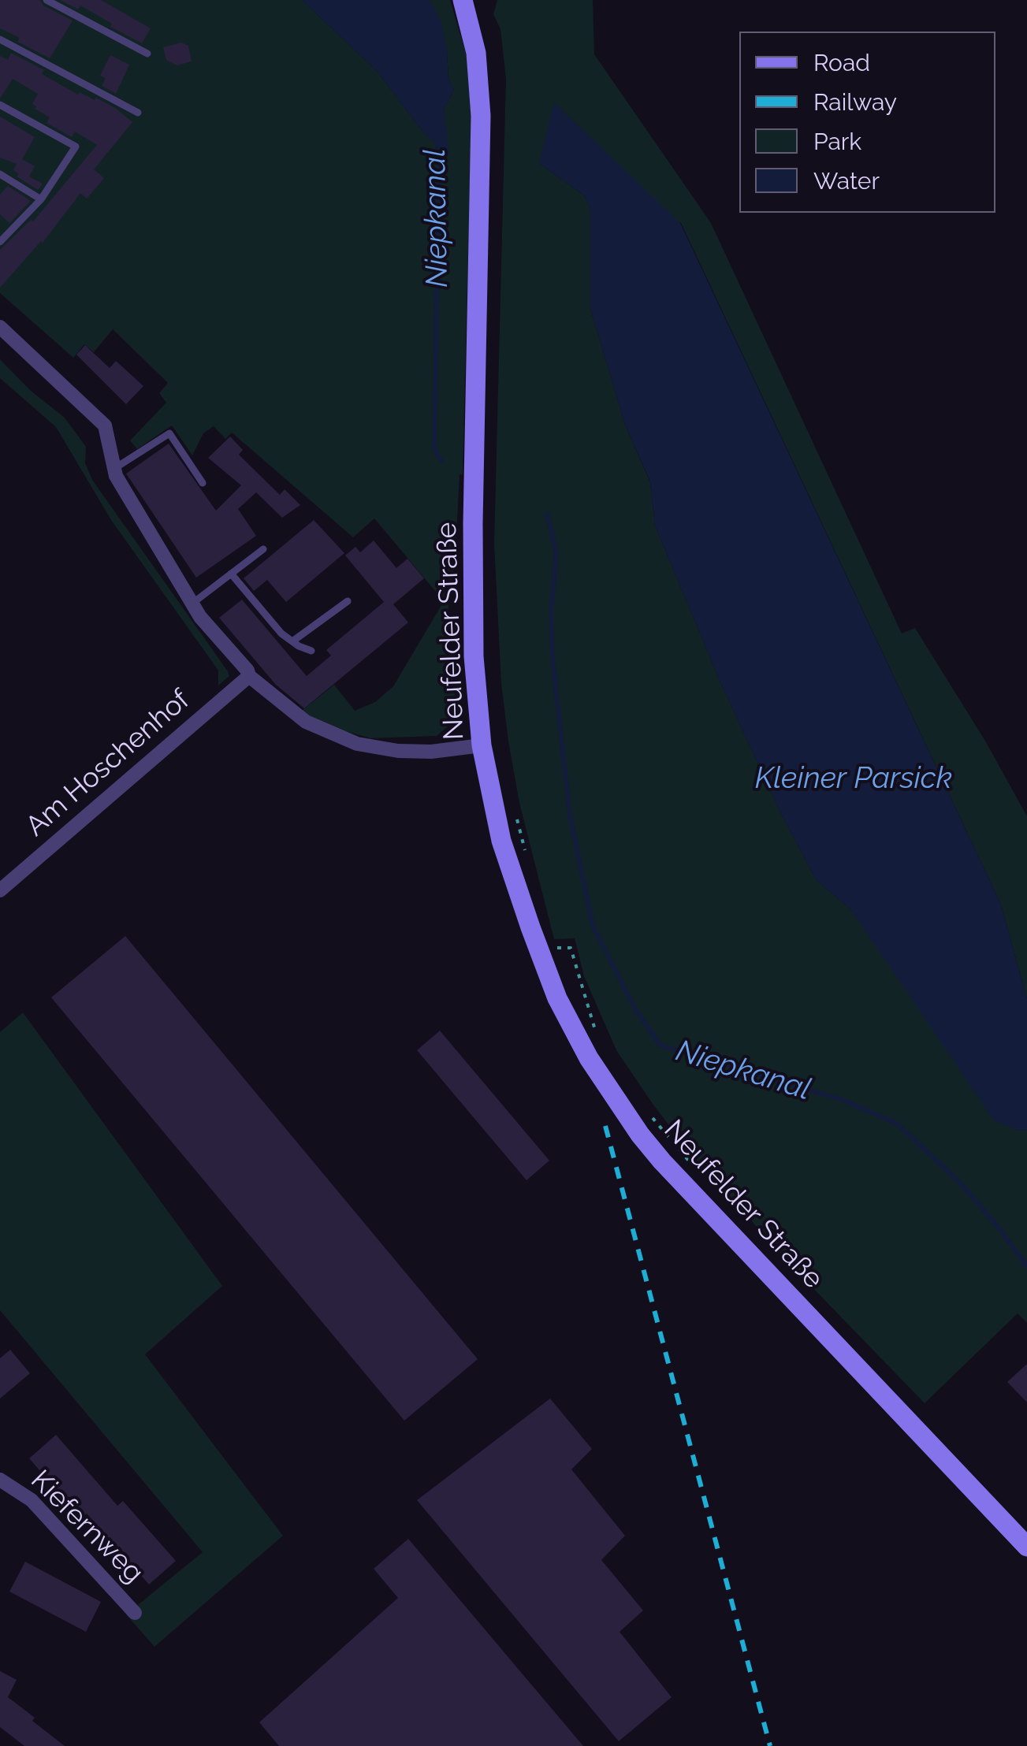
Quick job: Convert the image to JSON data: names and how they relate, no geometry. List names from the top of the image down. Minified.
{"streets":{"main road":["Neufelder Straße"],"street":["Am Hoschenhof","Kiefernweg"]},"water":["Niepkanal","Kleiner Parsick"],"legend":["Road","Railway","Park","Water"]}
